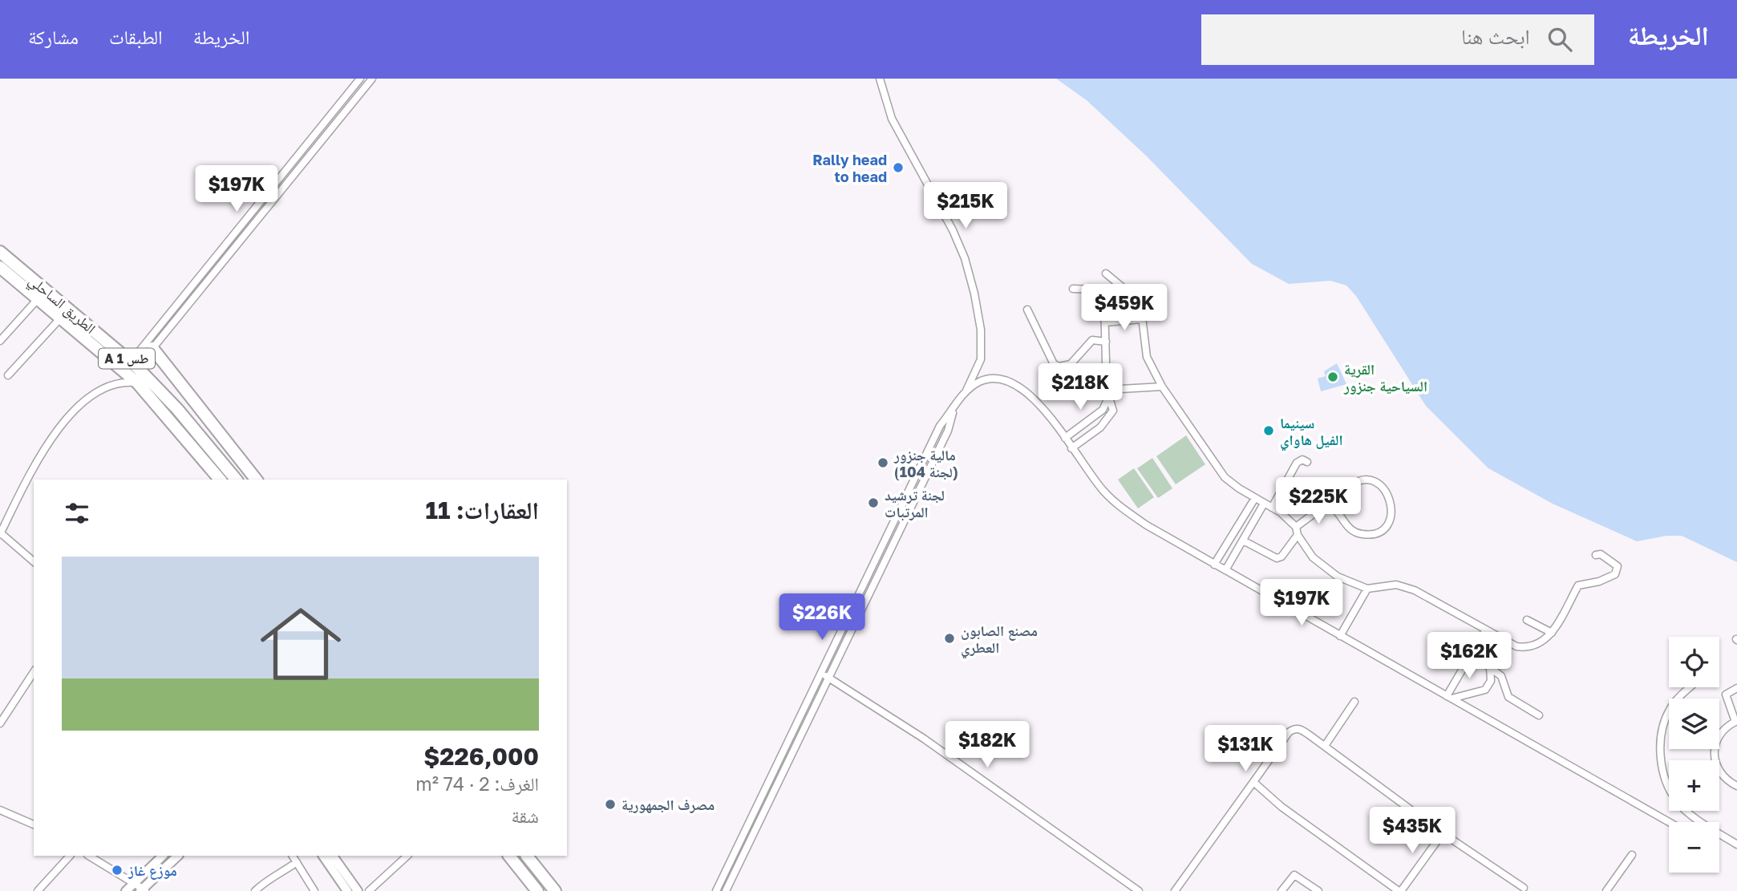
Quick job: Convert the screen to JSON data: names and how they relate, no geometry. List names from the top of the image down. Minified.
{"streets":{"highway":["الطريق الساحلي","A 1 طس"]},"places":["Rally head to head","القرية السياحية جنزور","سينيما الفيل هاواي","مالية جنزور (لجنة 104)","لجنة ترشيد المرتبات","مصنع الصابون العطري","مصرف الجمهورية","موزع غاز"],"page":{"header":"الخريطة","search":"ابحث هنا","nav":["الخريطة","الطبقات","مشاركة"],"price":["$197K","$215K","$459K","$218K","$225K","$197K","$226K","$162K","$182K","$131K","$435K"],"heading":"العقارات: 11","list":[{"name":"$226,000","note":"الغرف: 2 · 74 m² · شقة"}],"map_buttons":["+","−"]}}
